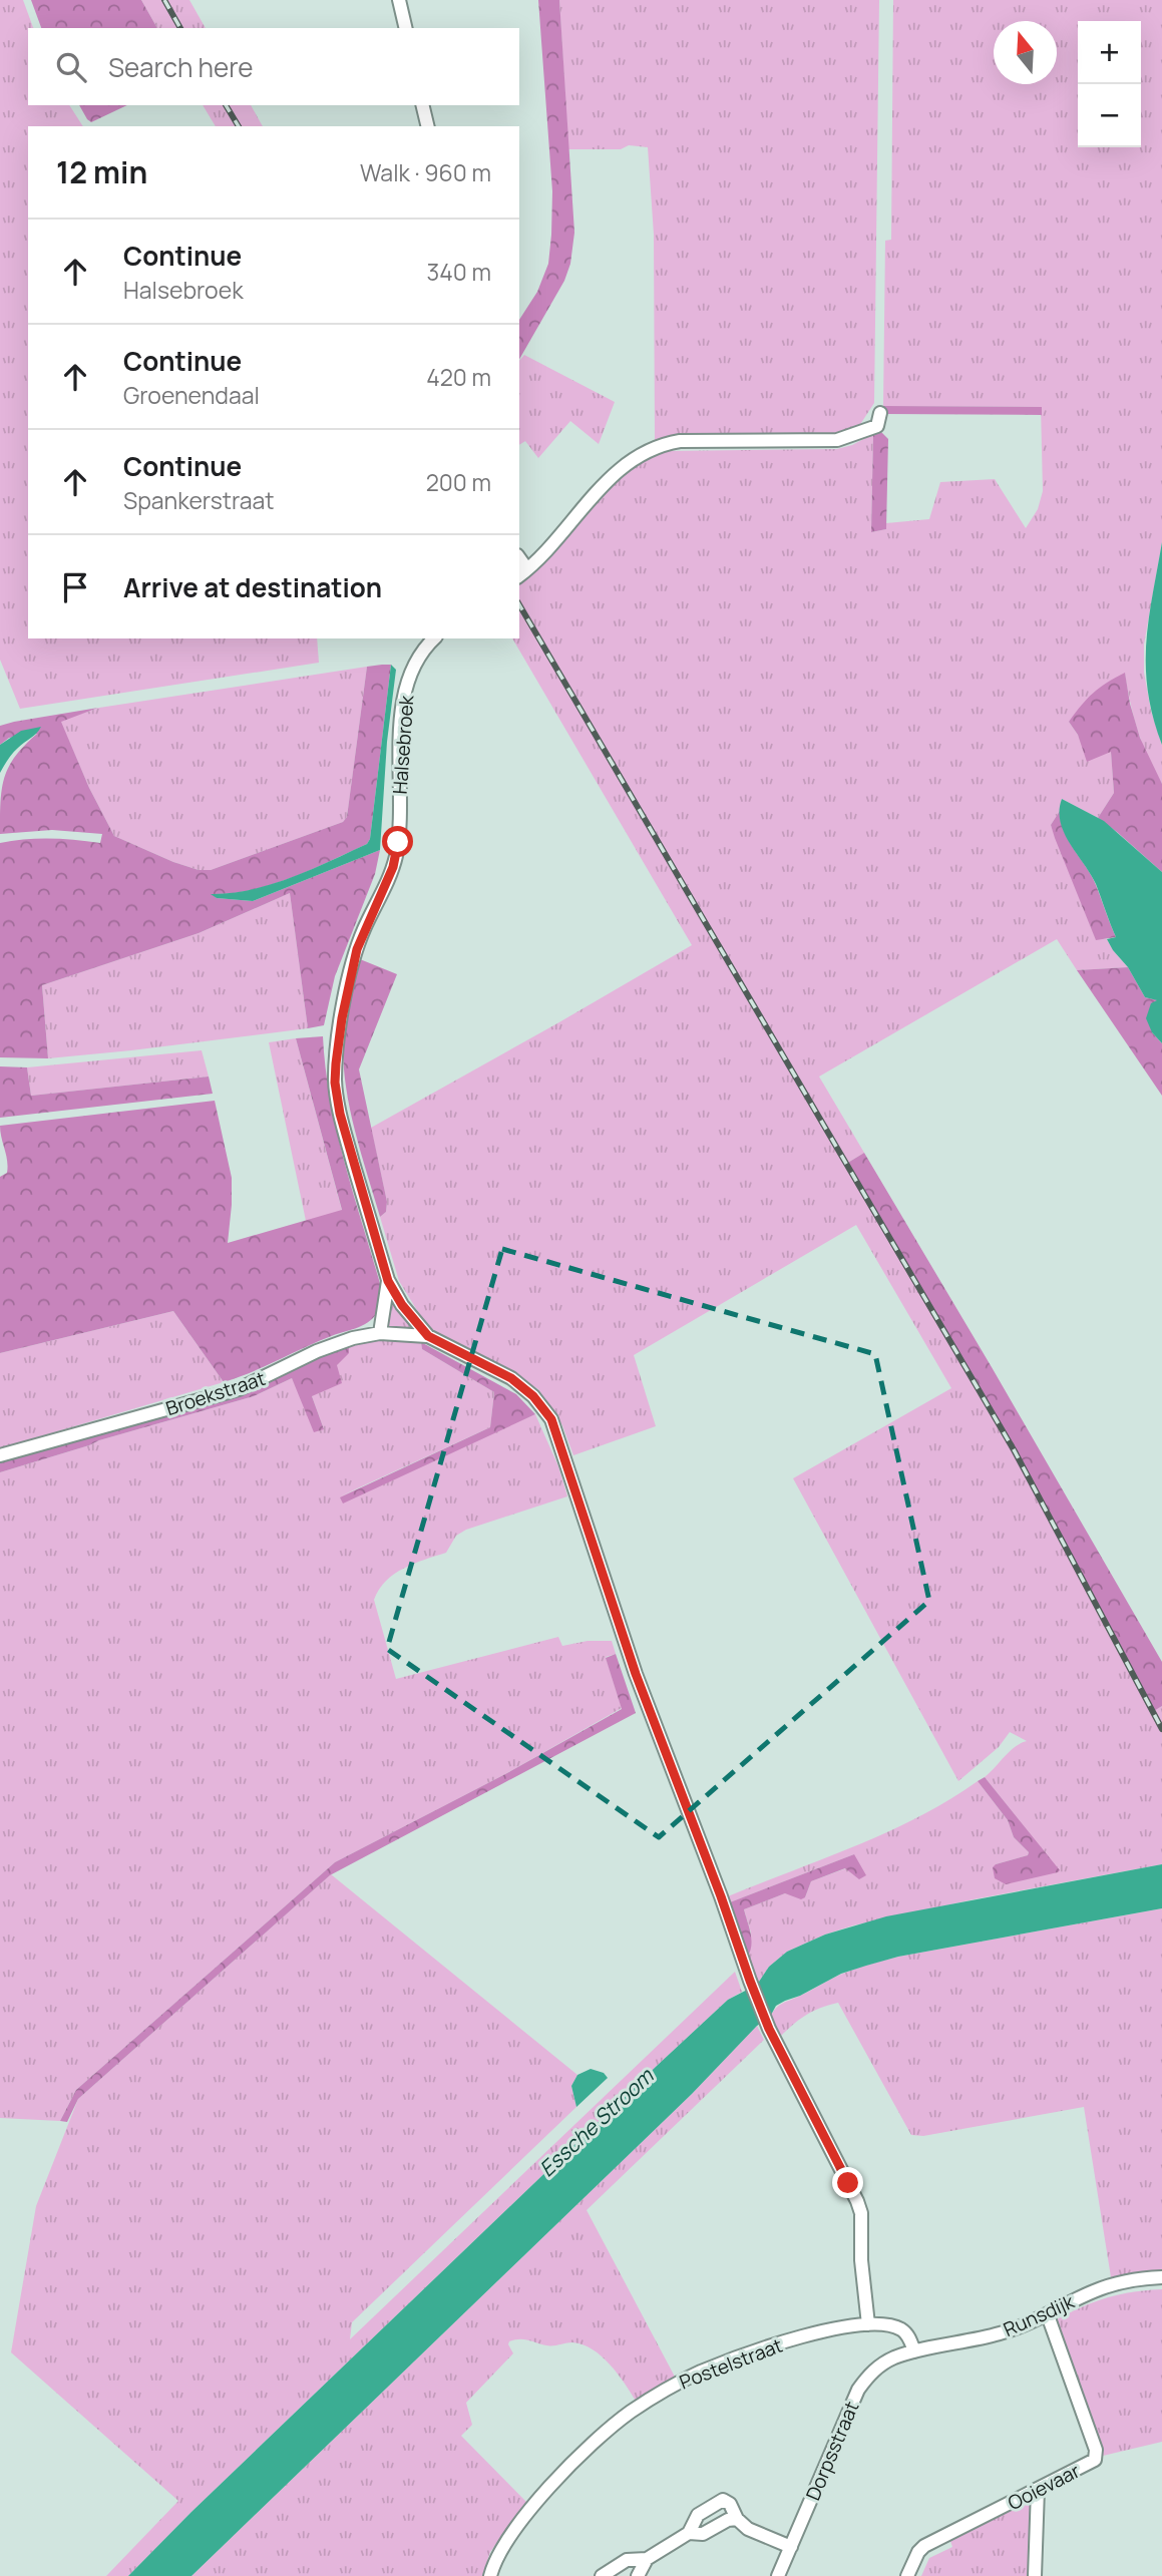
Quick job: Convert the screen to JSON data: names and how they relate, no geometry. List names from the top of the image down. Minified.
{"streets":{"street":["Halsebroek","Broekstraat","Runsdijk","Postelstraat","Dorpsstraat","Ooievaar"]},"crossings":[["Halsebroek","Broekstraat"],["Runsdijk","Postelstraat"],["Runsdijk","Dorpsstraat"],["Runsdijk","Ooievaar"],["Postelstraat","Dorpsstraat"]],"water":["Essche Stroom"],"north":"top","page":{"map_buttons":["+","−"],"search":"Search here","heading":["12 min","Walk · 960 m"],"list":[["Continue","Halsebroek","340 m"],["Continue","Groenendaal","420 m"],["Continue","Spankerstraat","200 m"],"Arrive at destination"]}}
